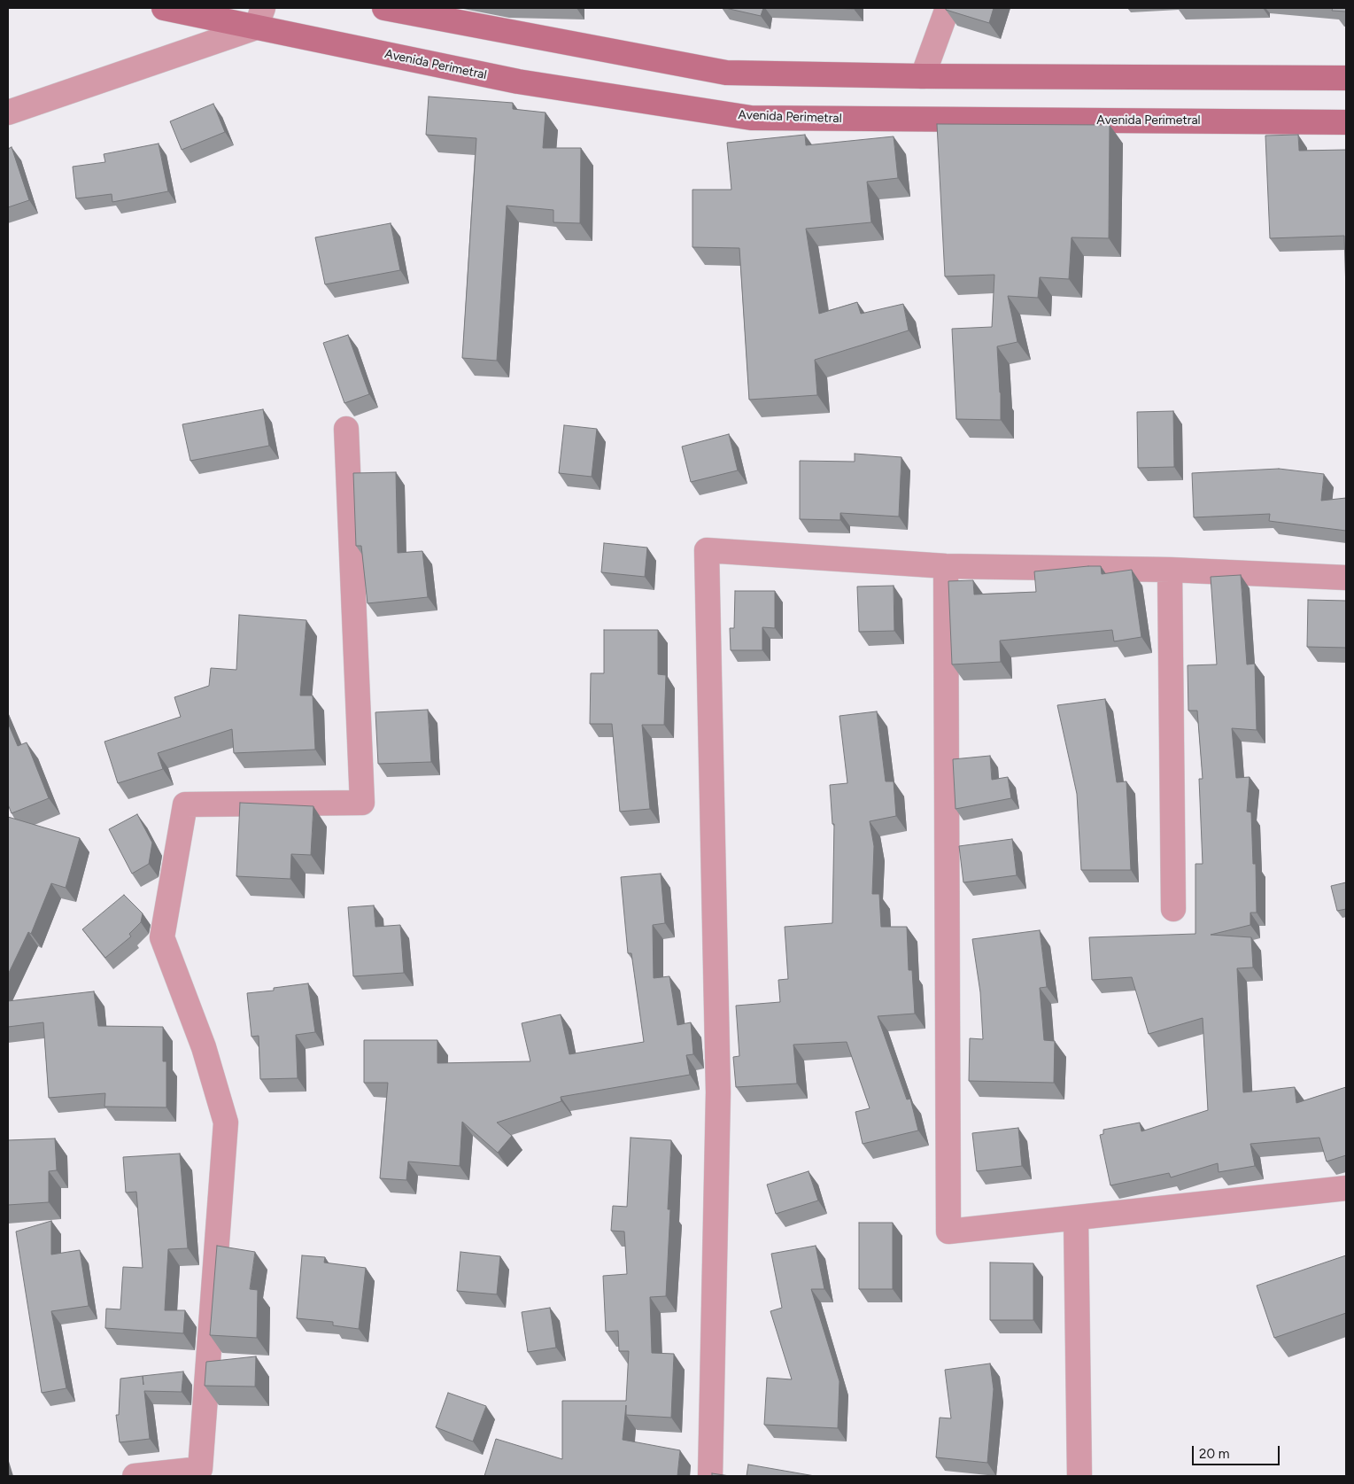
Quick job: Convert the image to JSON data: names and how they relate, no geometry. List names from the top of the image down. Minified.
{"streets":{"main road":["Avenida Perimetral"]},"scale_bar":"20 m"}
